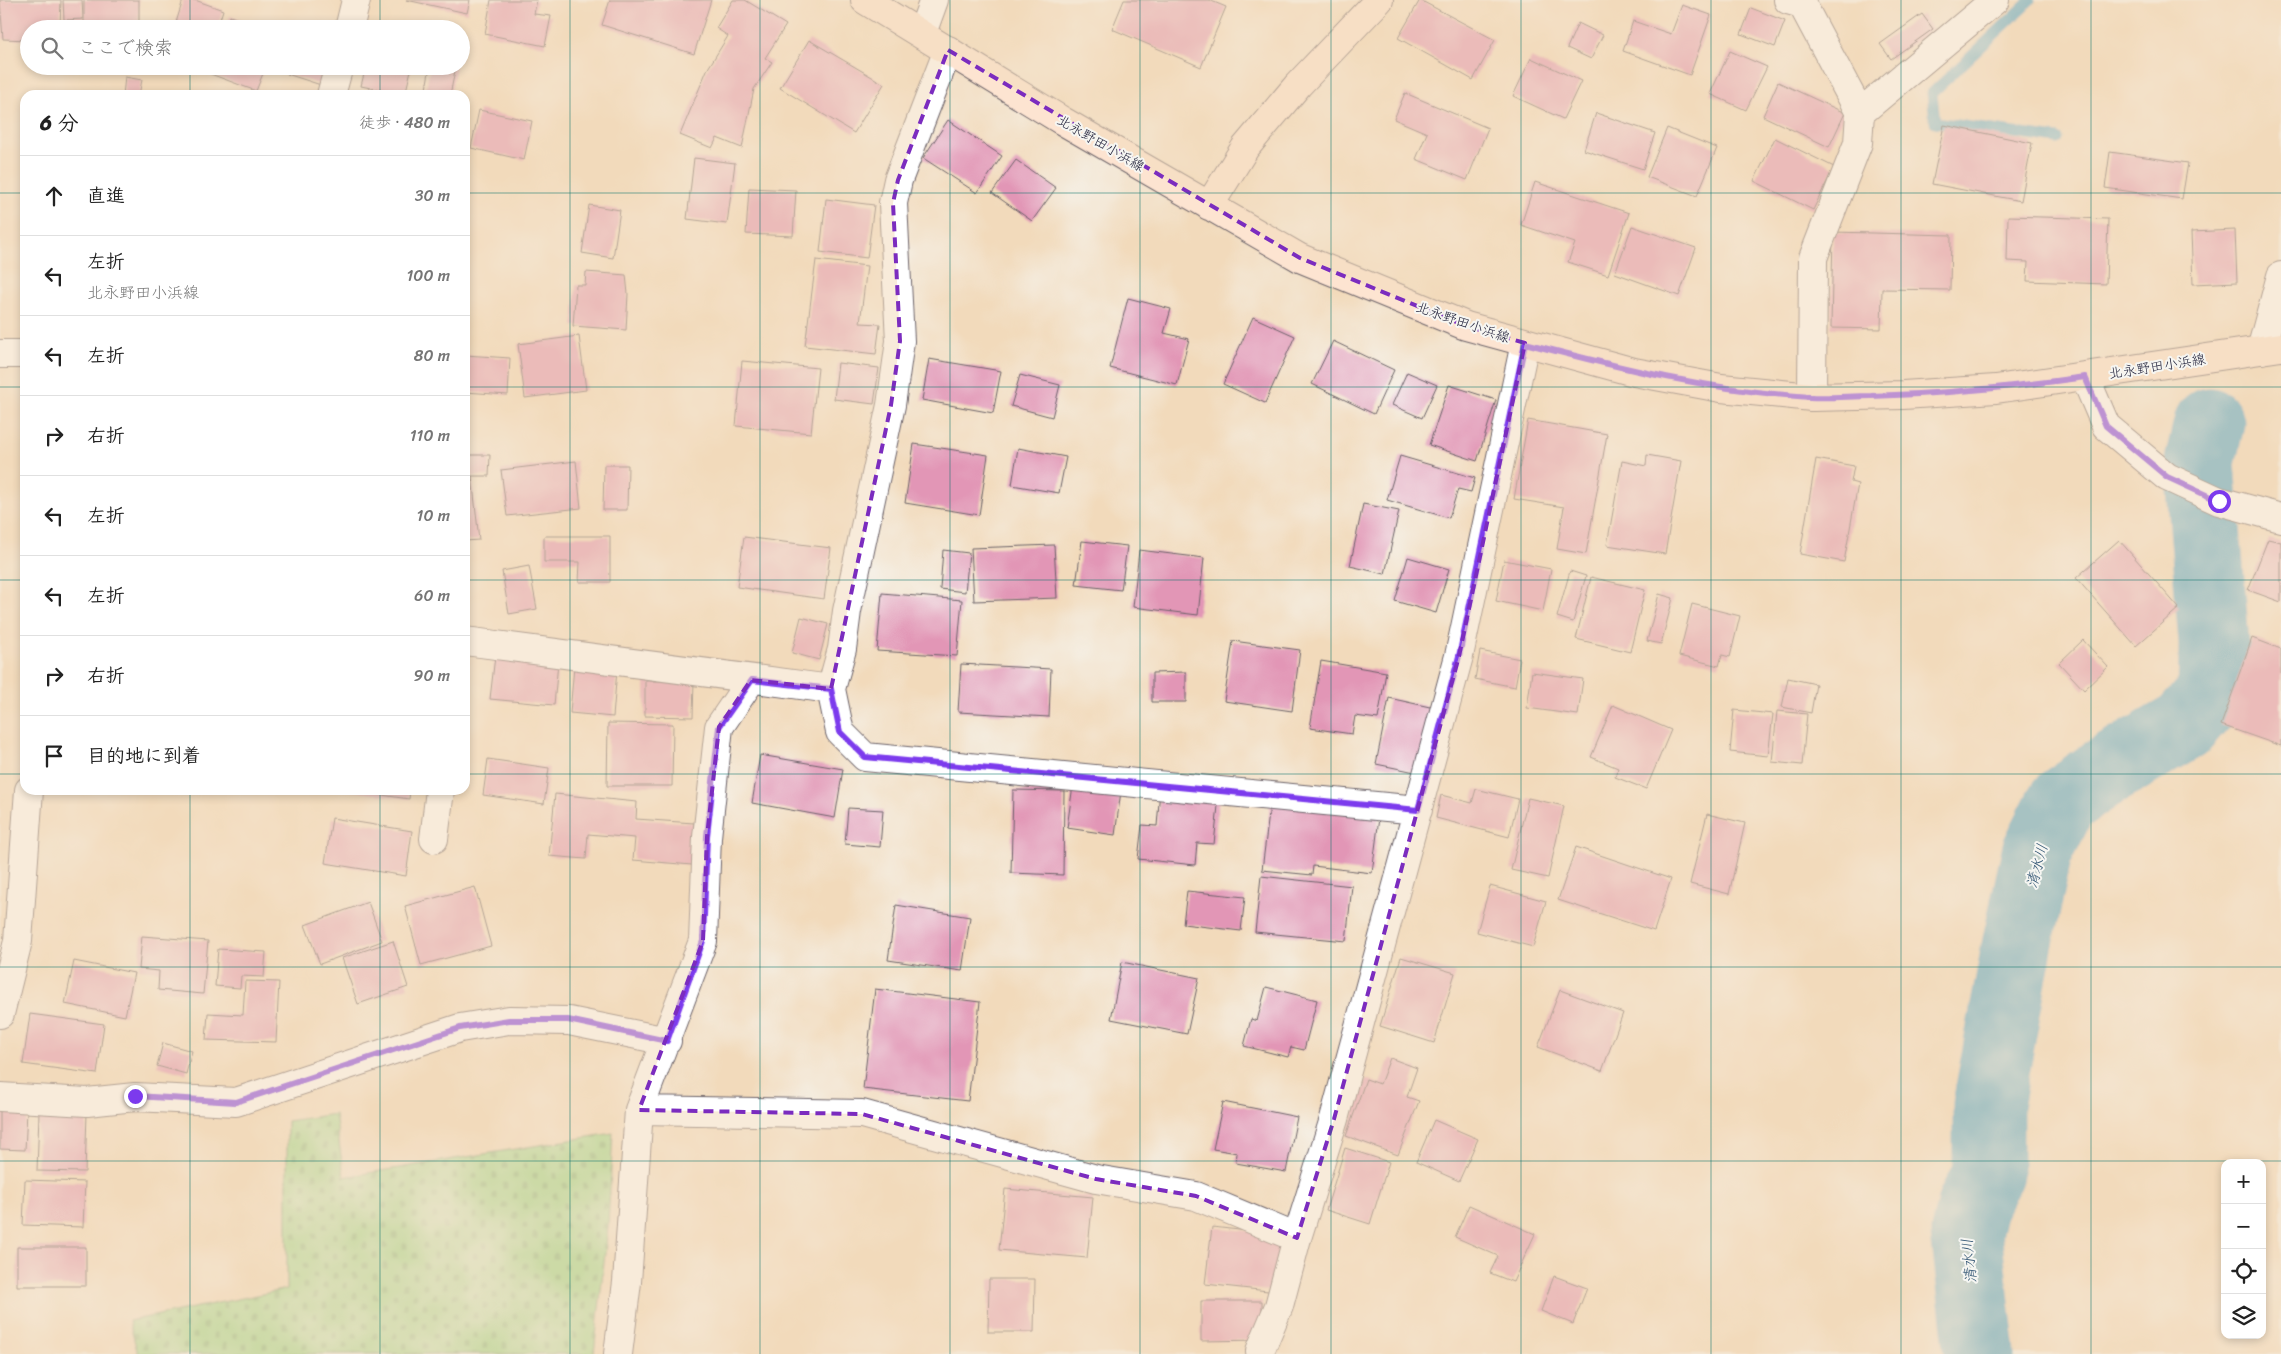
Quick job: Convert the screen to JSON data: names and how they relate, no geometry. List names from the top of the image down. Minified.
{"streets":{"main road":["北永野田小浜線"]},"water":["清水川"],"page":{"search":"ここで検索","heading":["6 分","徒歩 · 480 m"],"list":[["直進","30 m"],["左折","北永野田小浜線","100 m"],["左折","80 m"],["右折","110 m"],["左折","10 m"],["左折","60 m"],["右折","90 m"],"目的地に到着"],"map_buttons":["+","−"]}}
